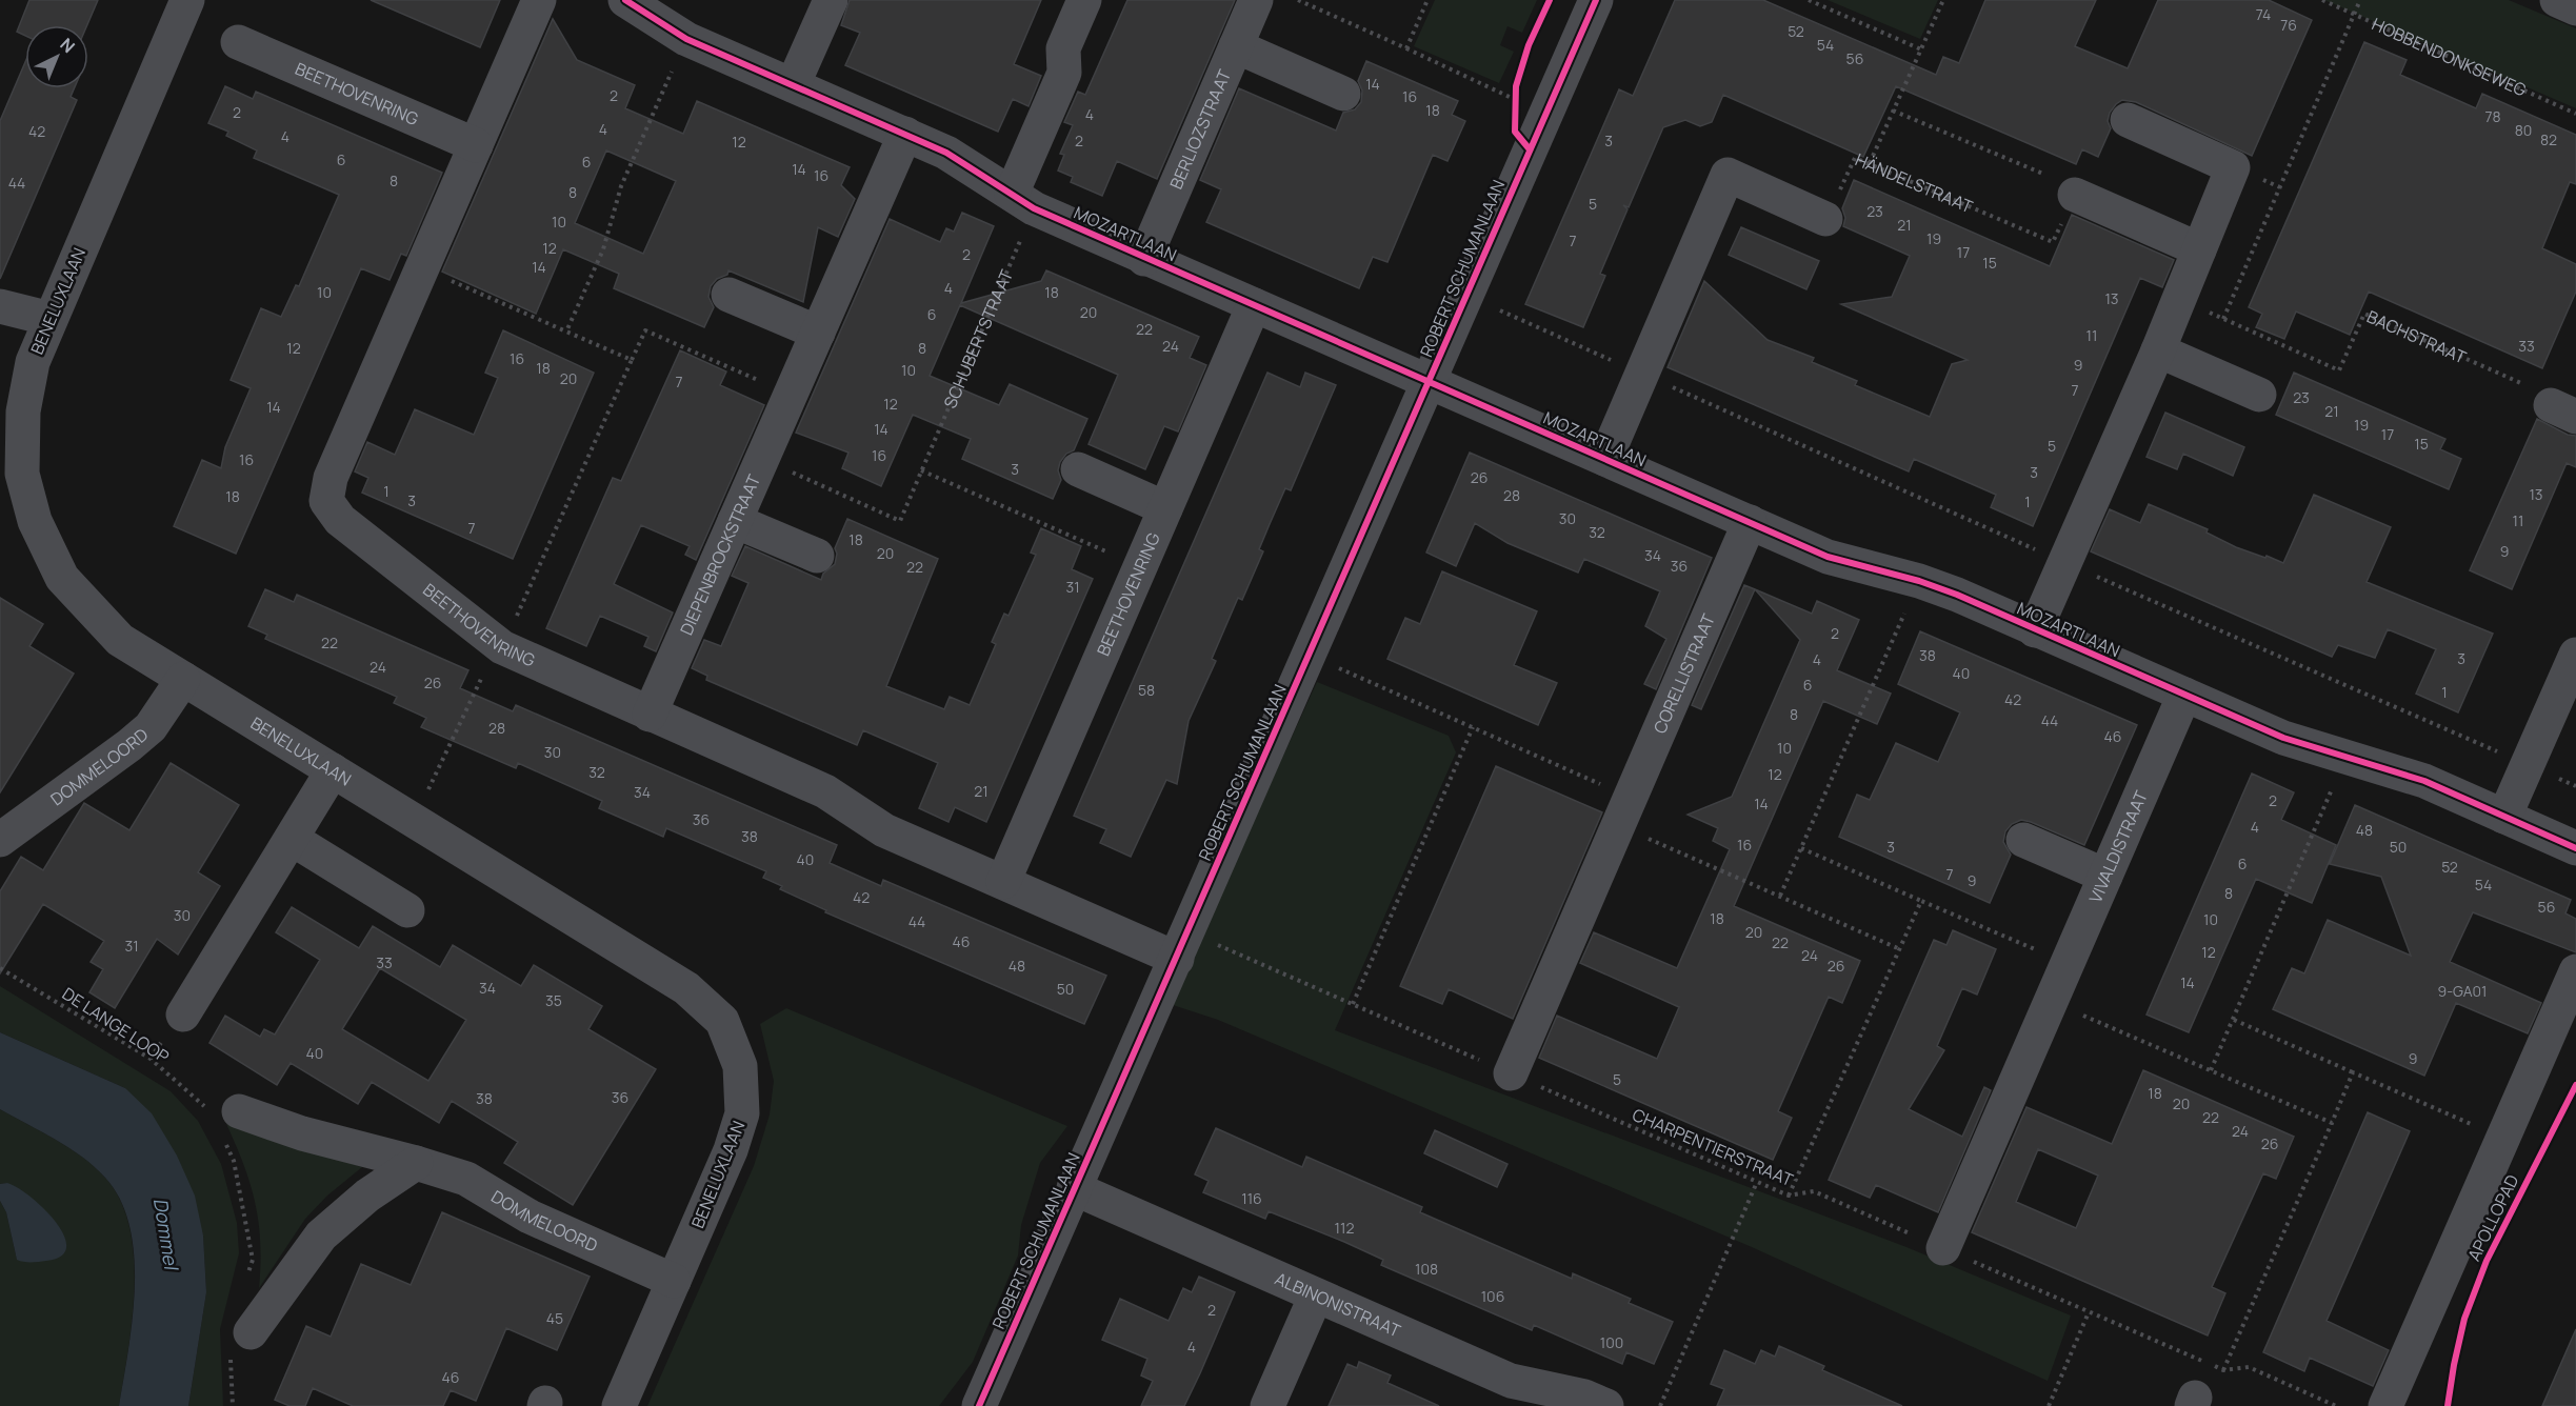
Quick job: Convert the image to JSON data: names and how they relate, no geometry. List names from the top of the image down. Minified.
{"streets":{"street":["BEETHOVENRING","BERLIOZSTRAAT","MOZARTLAAN","ROBERT SCHUMANLAAN","BENELUXLAAN","DIEPENBROCKSTRAAT","CORELLISTRAAT","DOMMELOORD","VIVALDISTRAAT","APOLLOPAD","ALBINONISTRAAT"],"path":["HOBBENDONKSEWEG","HÄNDELSTRAAT","SCHUBERTSTRAAT","BACHSTRAAT","DE LANGE LOOP","CHARPENTIERSTRAAT"]},"crossings":[["BEETHOVENRING","MOZARTLAAN"],["BEETHOVENRING","ROBERT SCHUMANLAAN"],["BEETHOVENRING","DIEPENBROCKSTRAAT"],["BEETHOVENRING","CHARPENTIERSTRAAT"],["BERLIOZSTRAAT","MOZARTLAAN"],["HÄNDELSTRAAT","MOZARTLAAN"],["MOZARTLAAN","ROBERT SCHUMANLAAN"],["MOZARTLAAN","SCHUBERTSTRAAT"],["MOZARTLAAN","DIEPENBROCKSTRAAT"],["MOZARTLAAN","CORELLISTRAAT"],["MOZARTLAAN","VIVALDISTRAAT"],["ROBERT SCHUMANLAAN","CHARPENTIERSTRAAT"],["ROBERT SCHUMANLAAN","ALBINONISTRAAT"],["BENELUXLAAN","DOMMELOORD"],["SCHUBERTSTRAAT","DIEPENBROCKSTRAAT"],["CORELLISTRAAT","CHARPENTIERSTRAAT"],["DOMMELOORD","DE LANGE LOOP"],["VIVALDISTRAAT","CHARPENTIERSTRAAT"]],"water":["Dommel"],"house_numbers":["74","76","52","54","56","14","2","16","18","2","4","78","4","80","42","4","82","2","3","12","6","6","14","16","8","44","8","5","23","10","21","19","7","12","17","2","15","14","4","10","18","13","20","6","22","11","24","33","12","8","16","9","18","10","20","7","7","23","12","14","21","19","14","17","15","5","16","16","3","3","26","1","13","28","18","3","1","30","11","7","32","18","9","20","34","36","22","31","2","22","38","3","4","24","40","26","6","58","1","42","8","44","28","46","10","30","32","12","21","34","2","14","36","4","48","38","16","3","50","40","6","52","7","9","54","8","42","56","30","18","10","44","20","46","22","31","12","24","33","48","26","14","34","50","9-GA01","35","40","9","5","18","36","38","20","22","24","26","116","112","108","106","2","45","100","4","46"],"north":"top right"}
